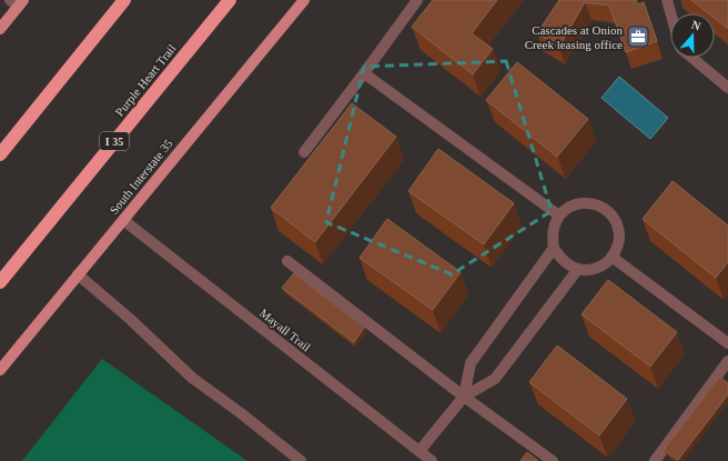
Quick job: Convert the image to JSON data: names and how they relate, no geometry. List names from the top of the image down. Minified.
{"streets":{"highway":["Purple Heart Trail","I 35"],"main road":["South Interstate 35"],"street":["Mayall Trail"]},"crossings":[["South Interstate 35","Mayall Trail"]],"places":{"office":["Cascades at Onion Creek leasing office"]},"north":"top"}
